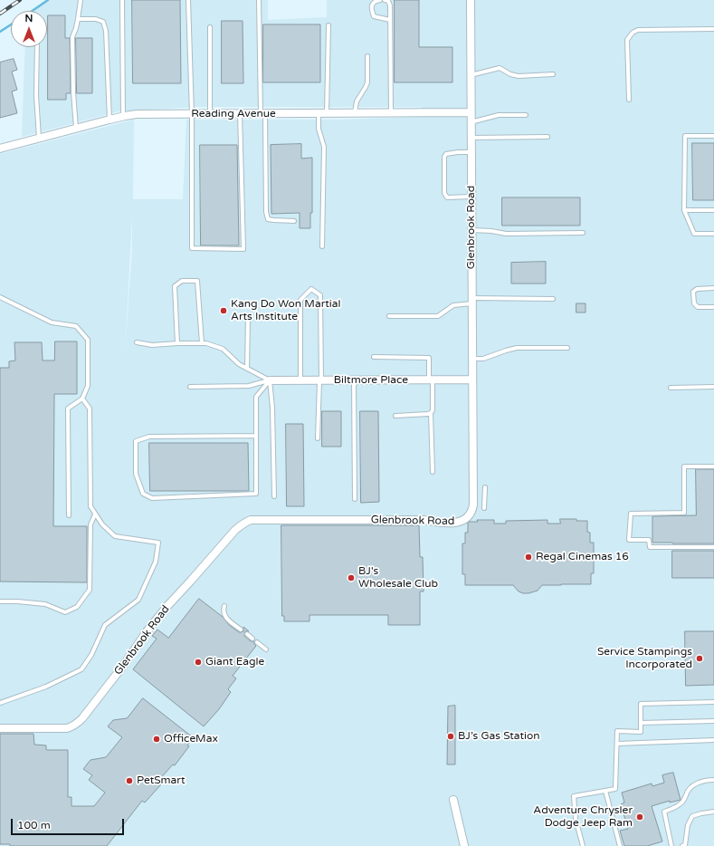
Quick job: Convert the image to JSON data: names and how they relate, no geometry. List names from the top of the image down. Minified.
{"streets":{"street":["Reading Avenue","Glenbrook Road","Biltmore Place"]},"crossings":[["Reading Avenue","Glenbrook Road"],["Glenbrook Road","Biltmore Place"]],"places":["Kang Do Won Martial Arts Institute","Regal Cinemas 16","BJ's Wholesale Club","Service Stampings Incorporated","Giant Eagle","BJ’s Gas Station","OfficeMax","PetSmart","Adventure Chrysler Dodge Jeep Ram"],"scale_bar":"100 m","north":"top"}
